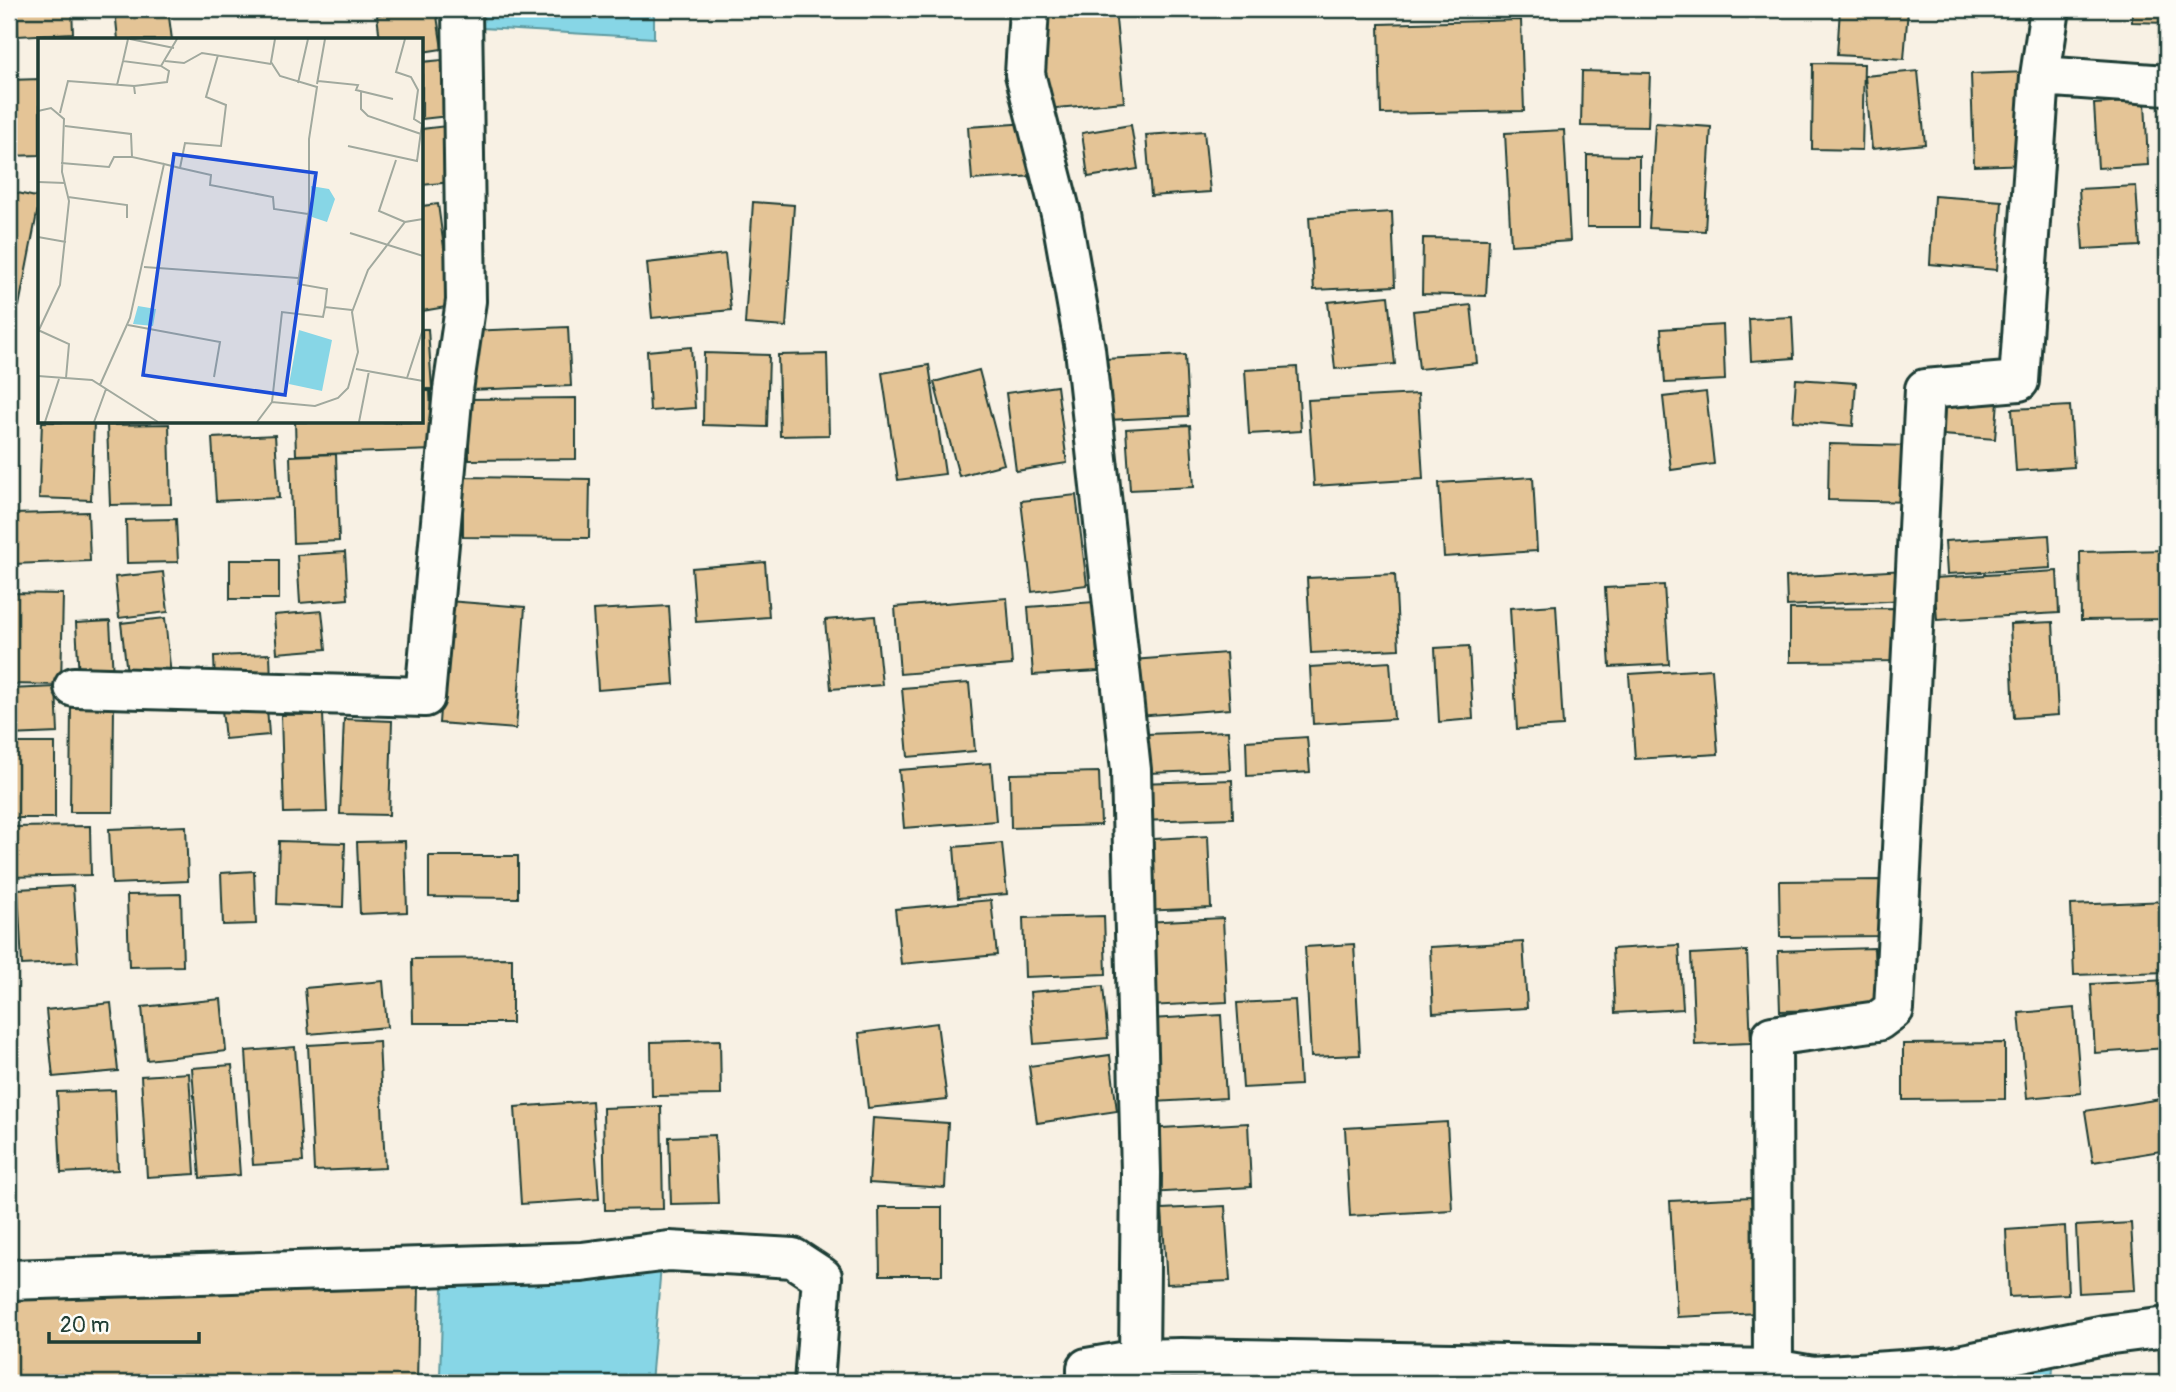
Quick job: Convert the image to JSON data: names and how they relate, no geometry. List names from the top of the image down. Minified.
{"scale_bar":"20 m"}
